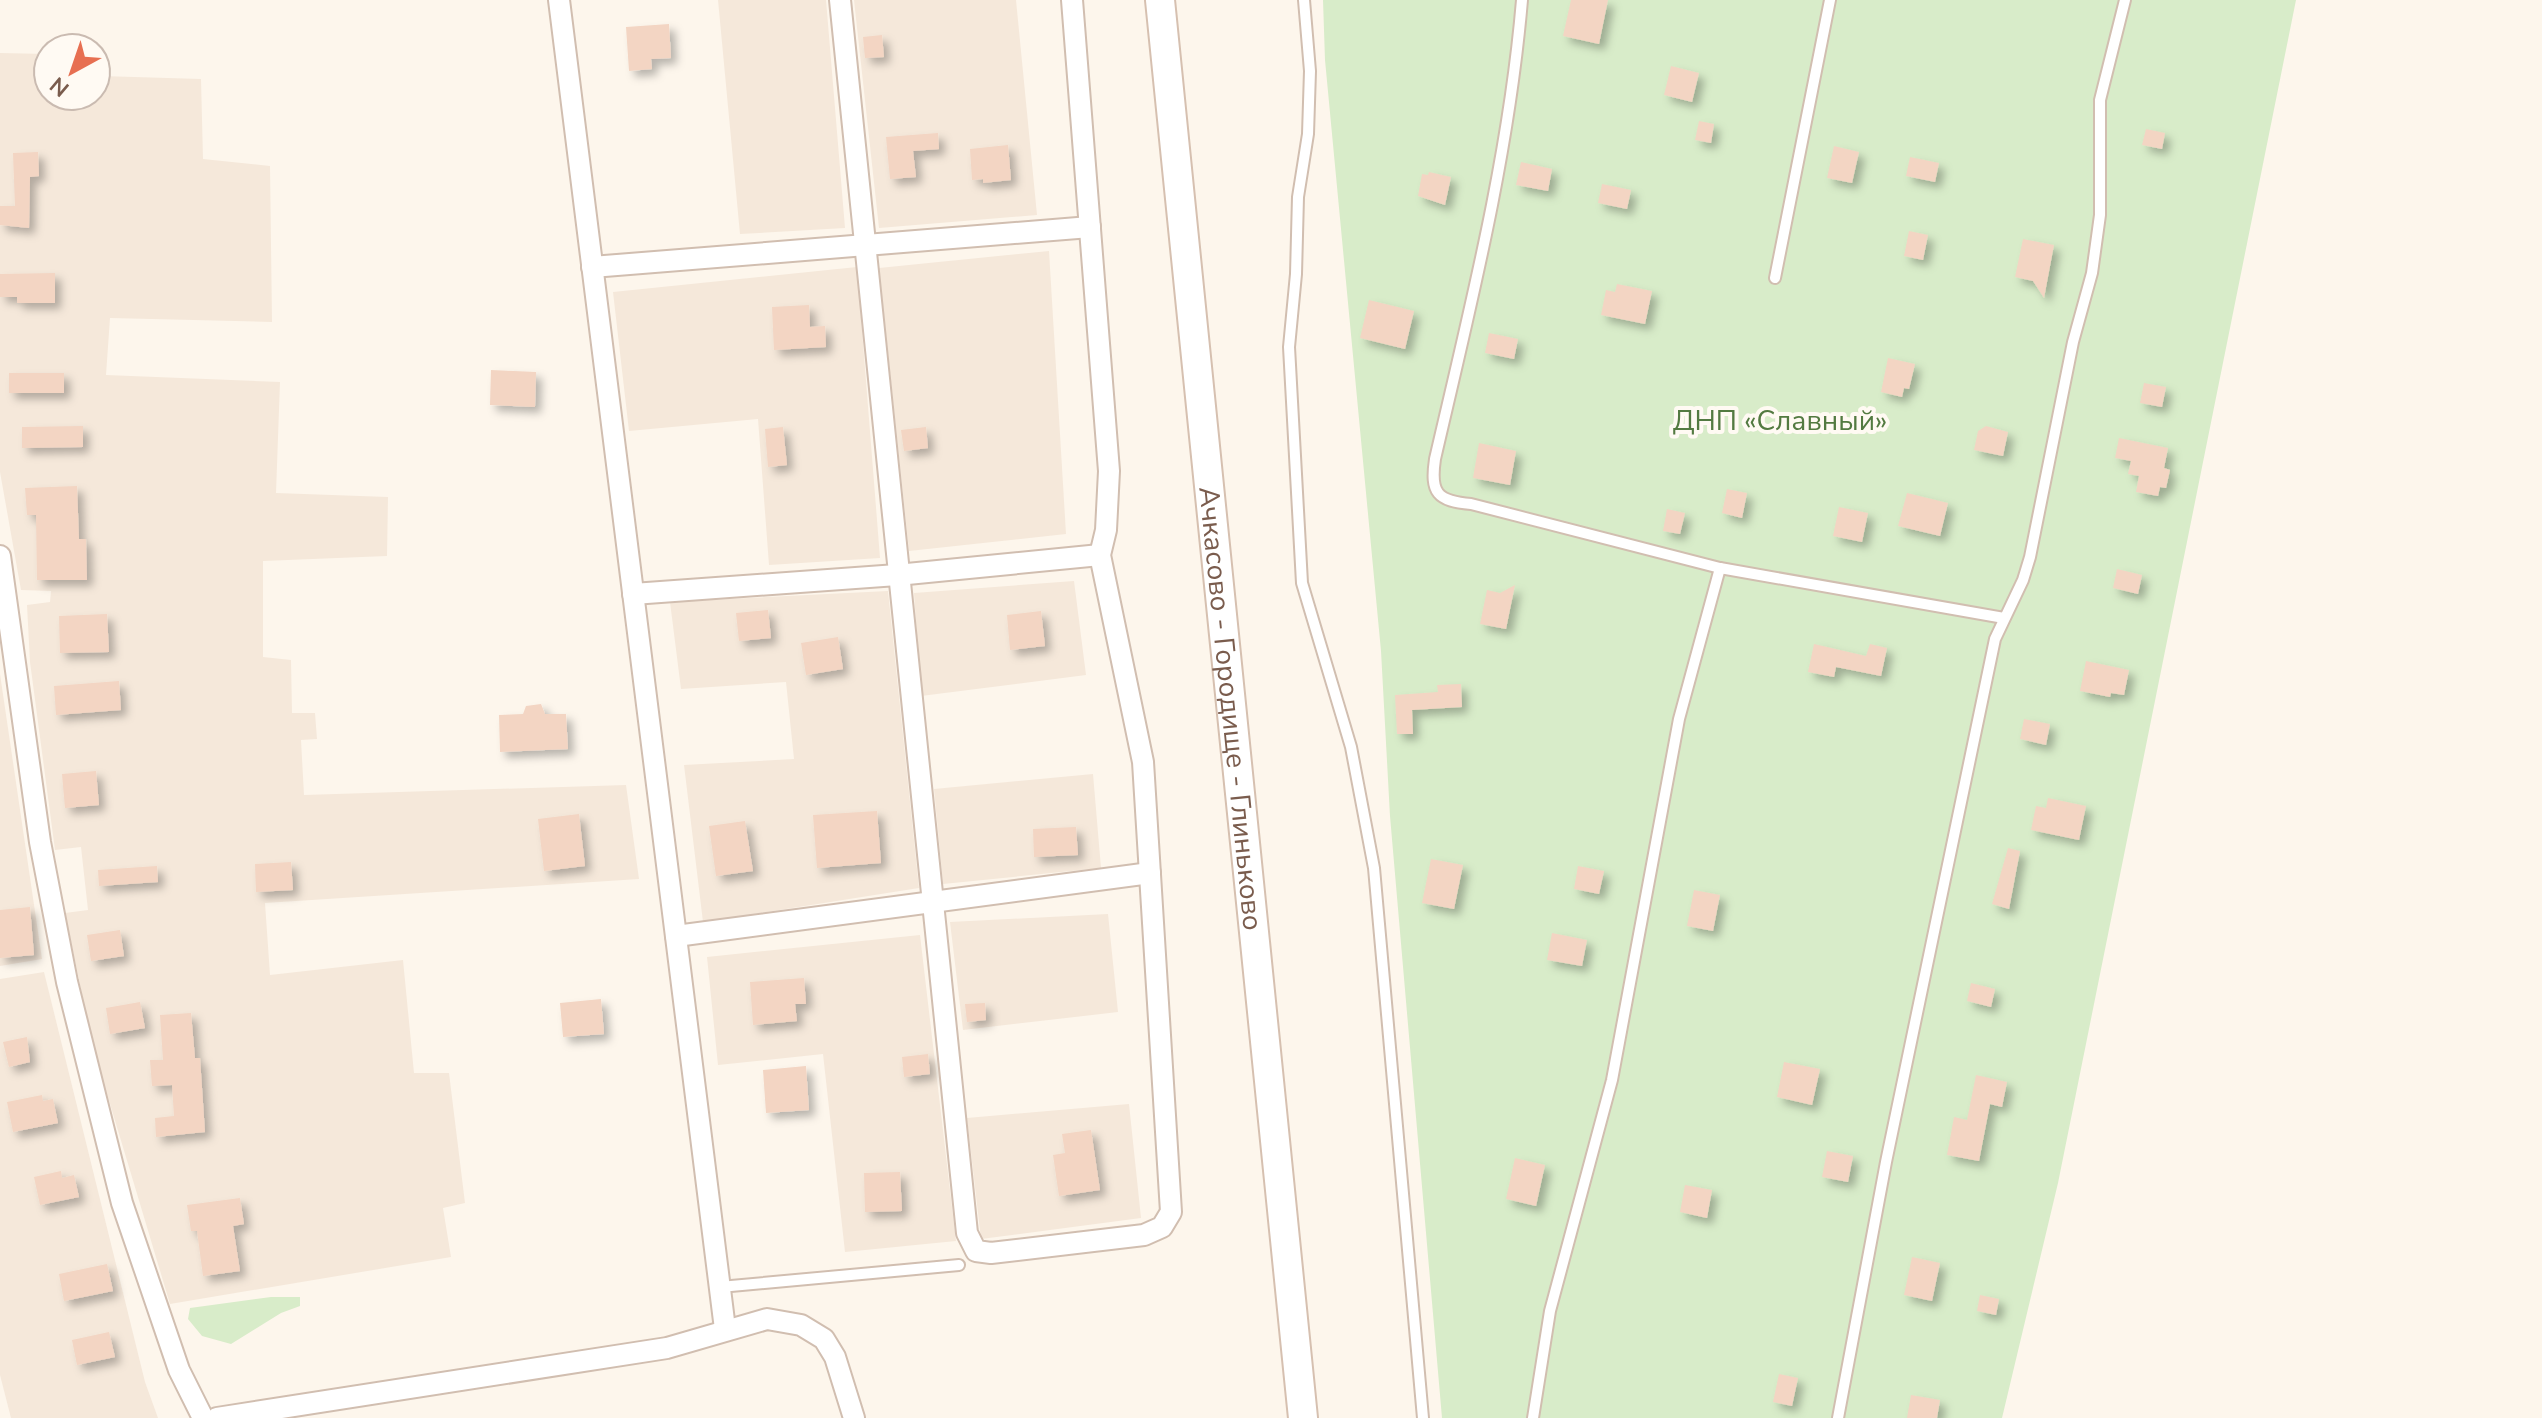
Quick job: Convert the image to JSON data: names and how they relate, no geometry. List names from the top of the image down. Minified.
{"streets":{"street":["Ачкасово - Городище - Глиньково"]},"parks":["ДНП «Славный»"],"north":"bottom left"}
